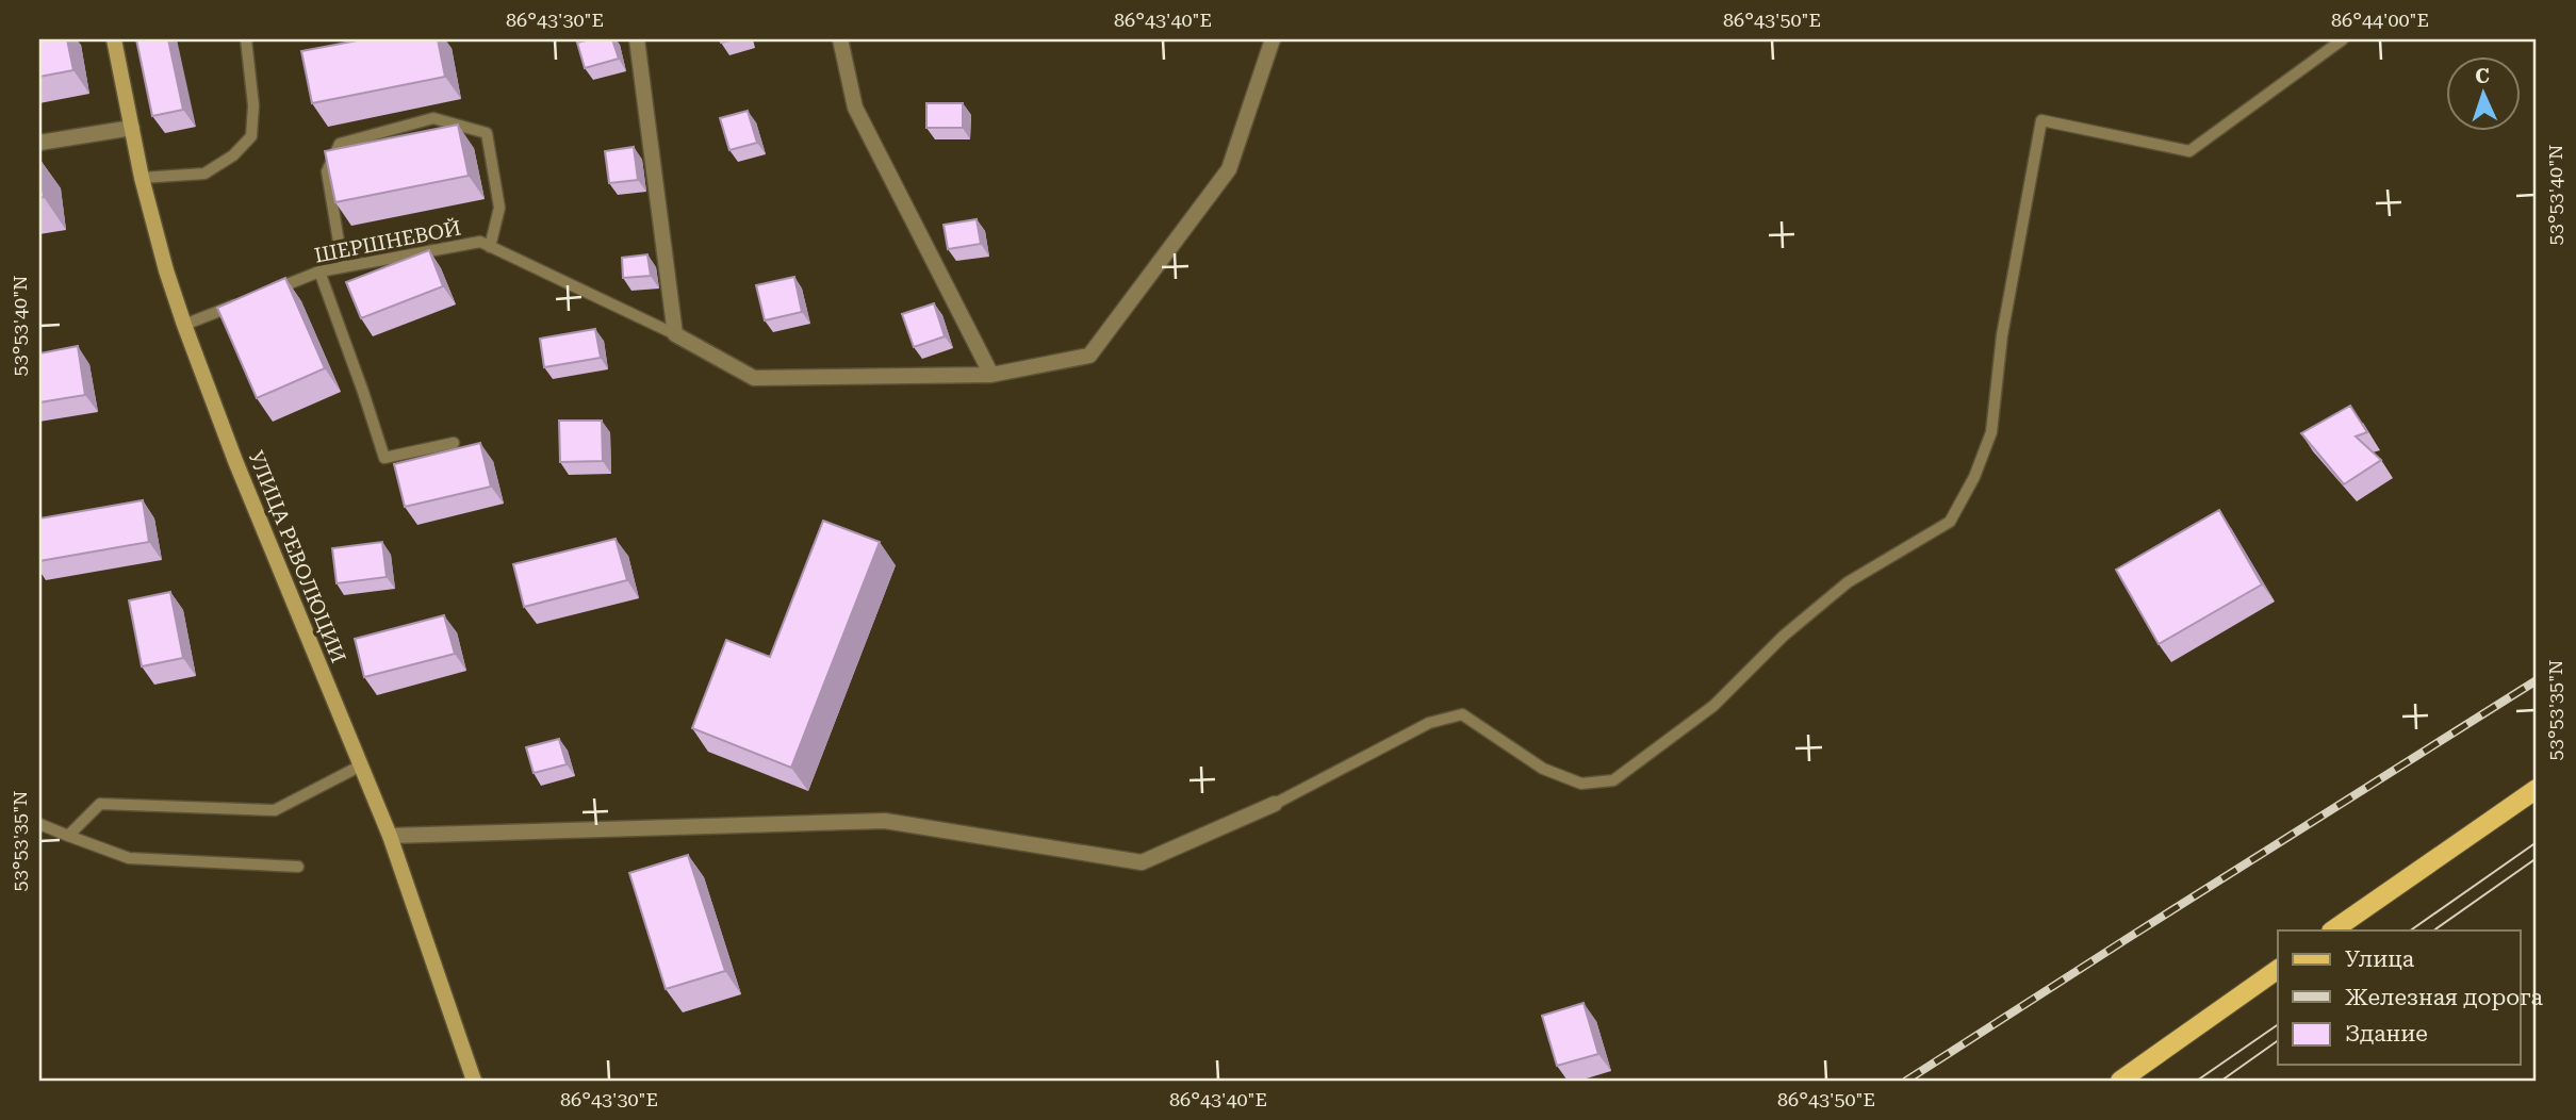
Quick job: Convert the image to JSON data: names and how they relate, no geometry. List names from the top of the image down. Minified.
{"streets":{"street":["УЛИЦА РЕВОЛЮЦИИ"],"lane":["ШЕРШНЕВОЙ"]},"legend":["Улица","Железная дорога","Здание"],"north":"top","coordinates":["86°43'30\"E","86°43'40\"E","86°43'50\"E","86°44'00\"E","53°53'40\"N","53°53'35\"N"]}
